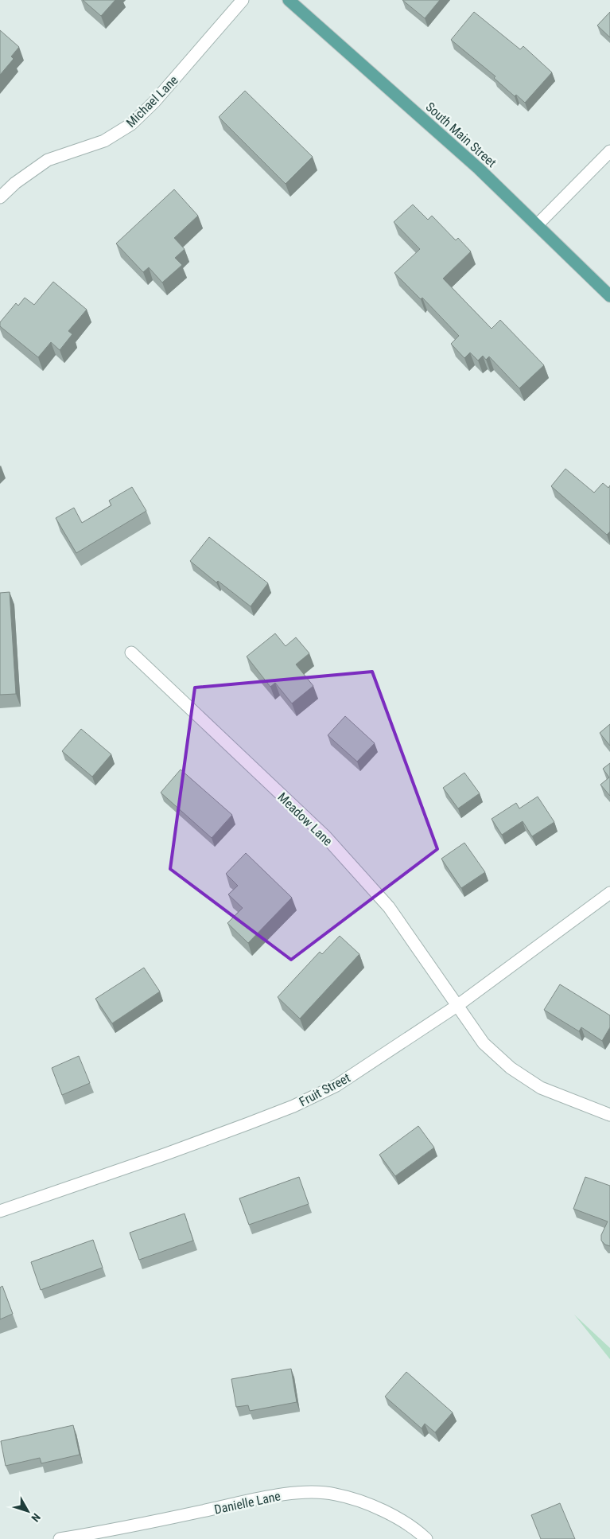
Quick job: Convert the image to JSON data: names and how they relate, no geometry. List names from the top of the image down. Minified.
{"streets":{"main road":["South Main Street"],"street":["Michael Lane","Meadow Lane","Fruit Street","Danielle Lane"]},"crossings":[["Meadow Lane","Fruit Street"]],"north":"bottom right"}
